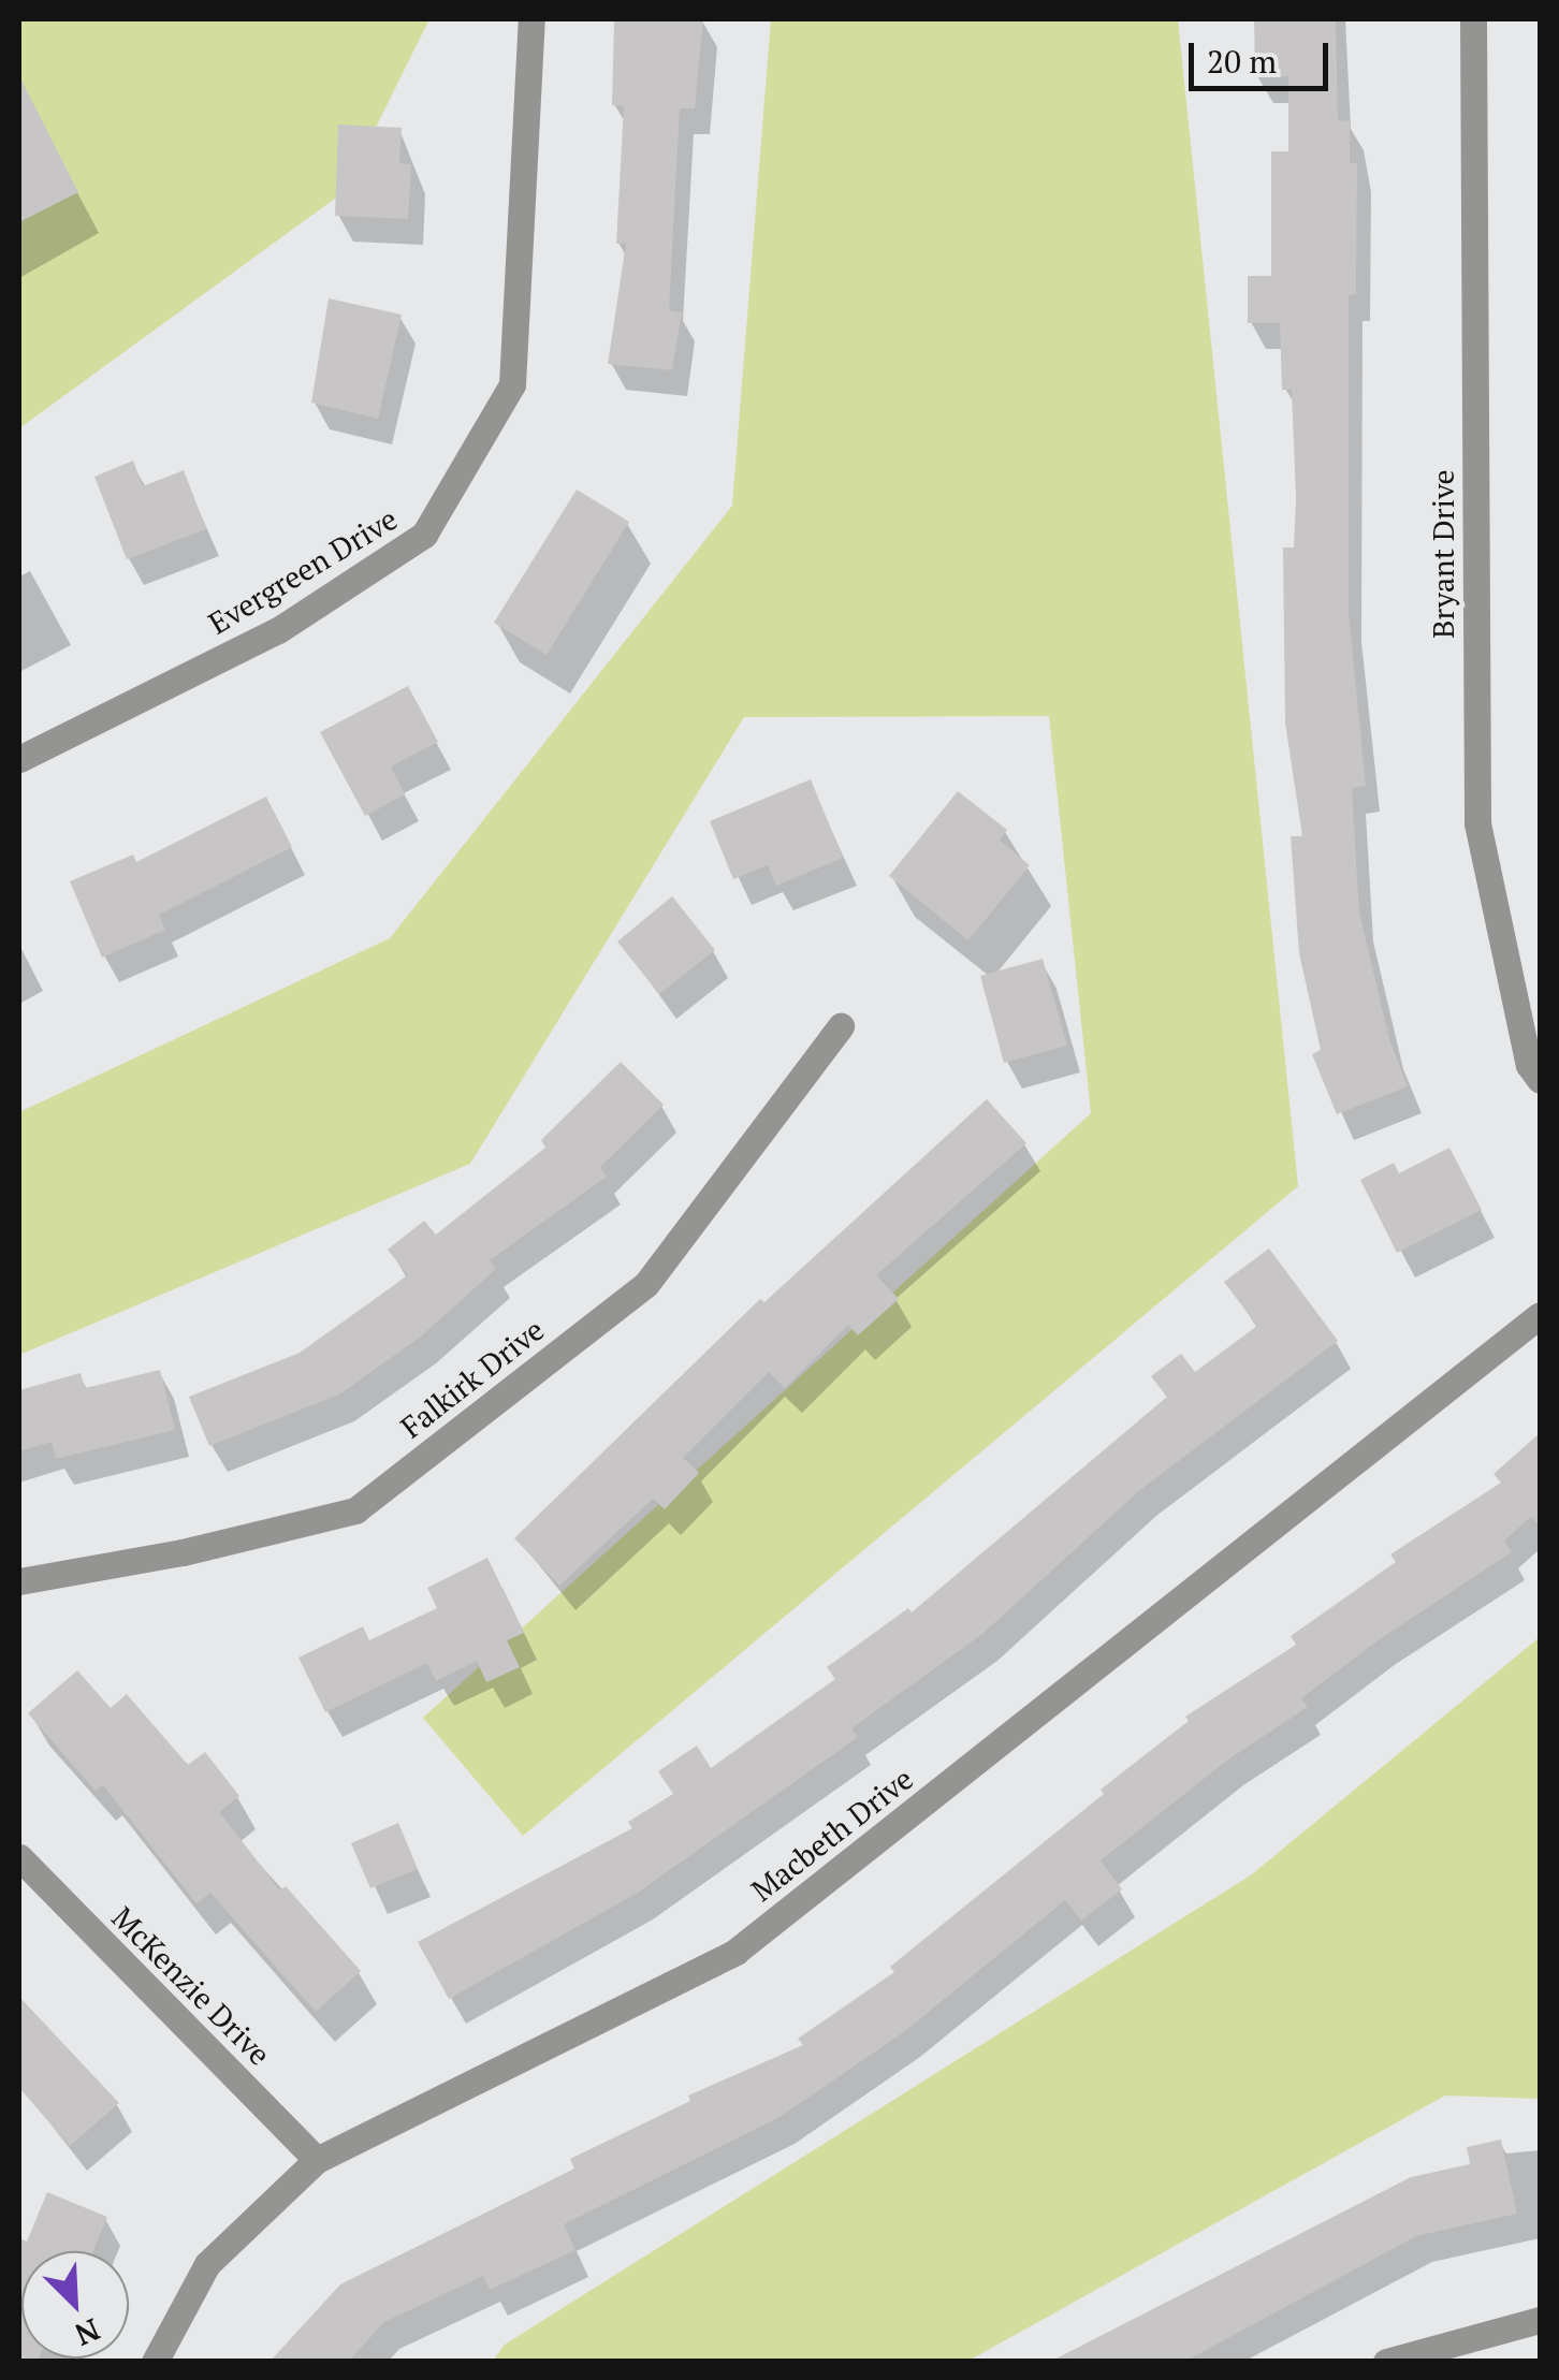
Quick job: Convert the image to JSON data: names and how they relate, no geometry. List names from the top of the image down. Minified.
{"streets":{"street":["Bryant Drive","Evergreen Drive","Falkirk Drive","Macbeth Drive","McKenzie Drive"]},"crossings":[["Macbeth Drive","McKenzie Drive"]],"scale_bar":"20 m","north":"bottom right"}
